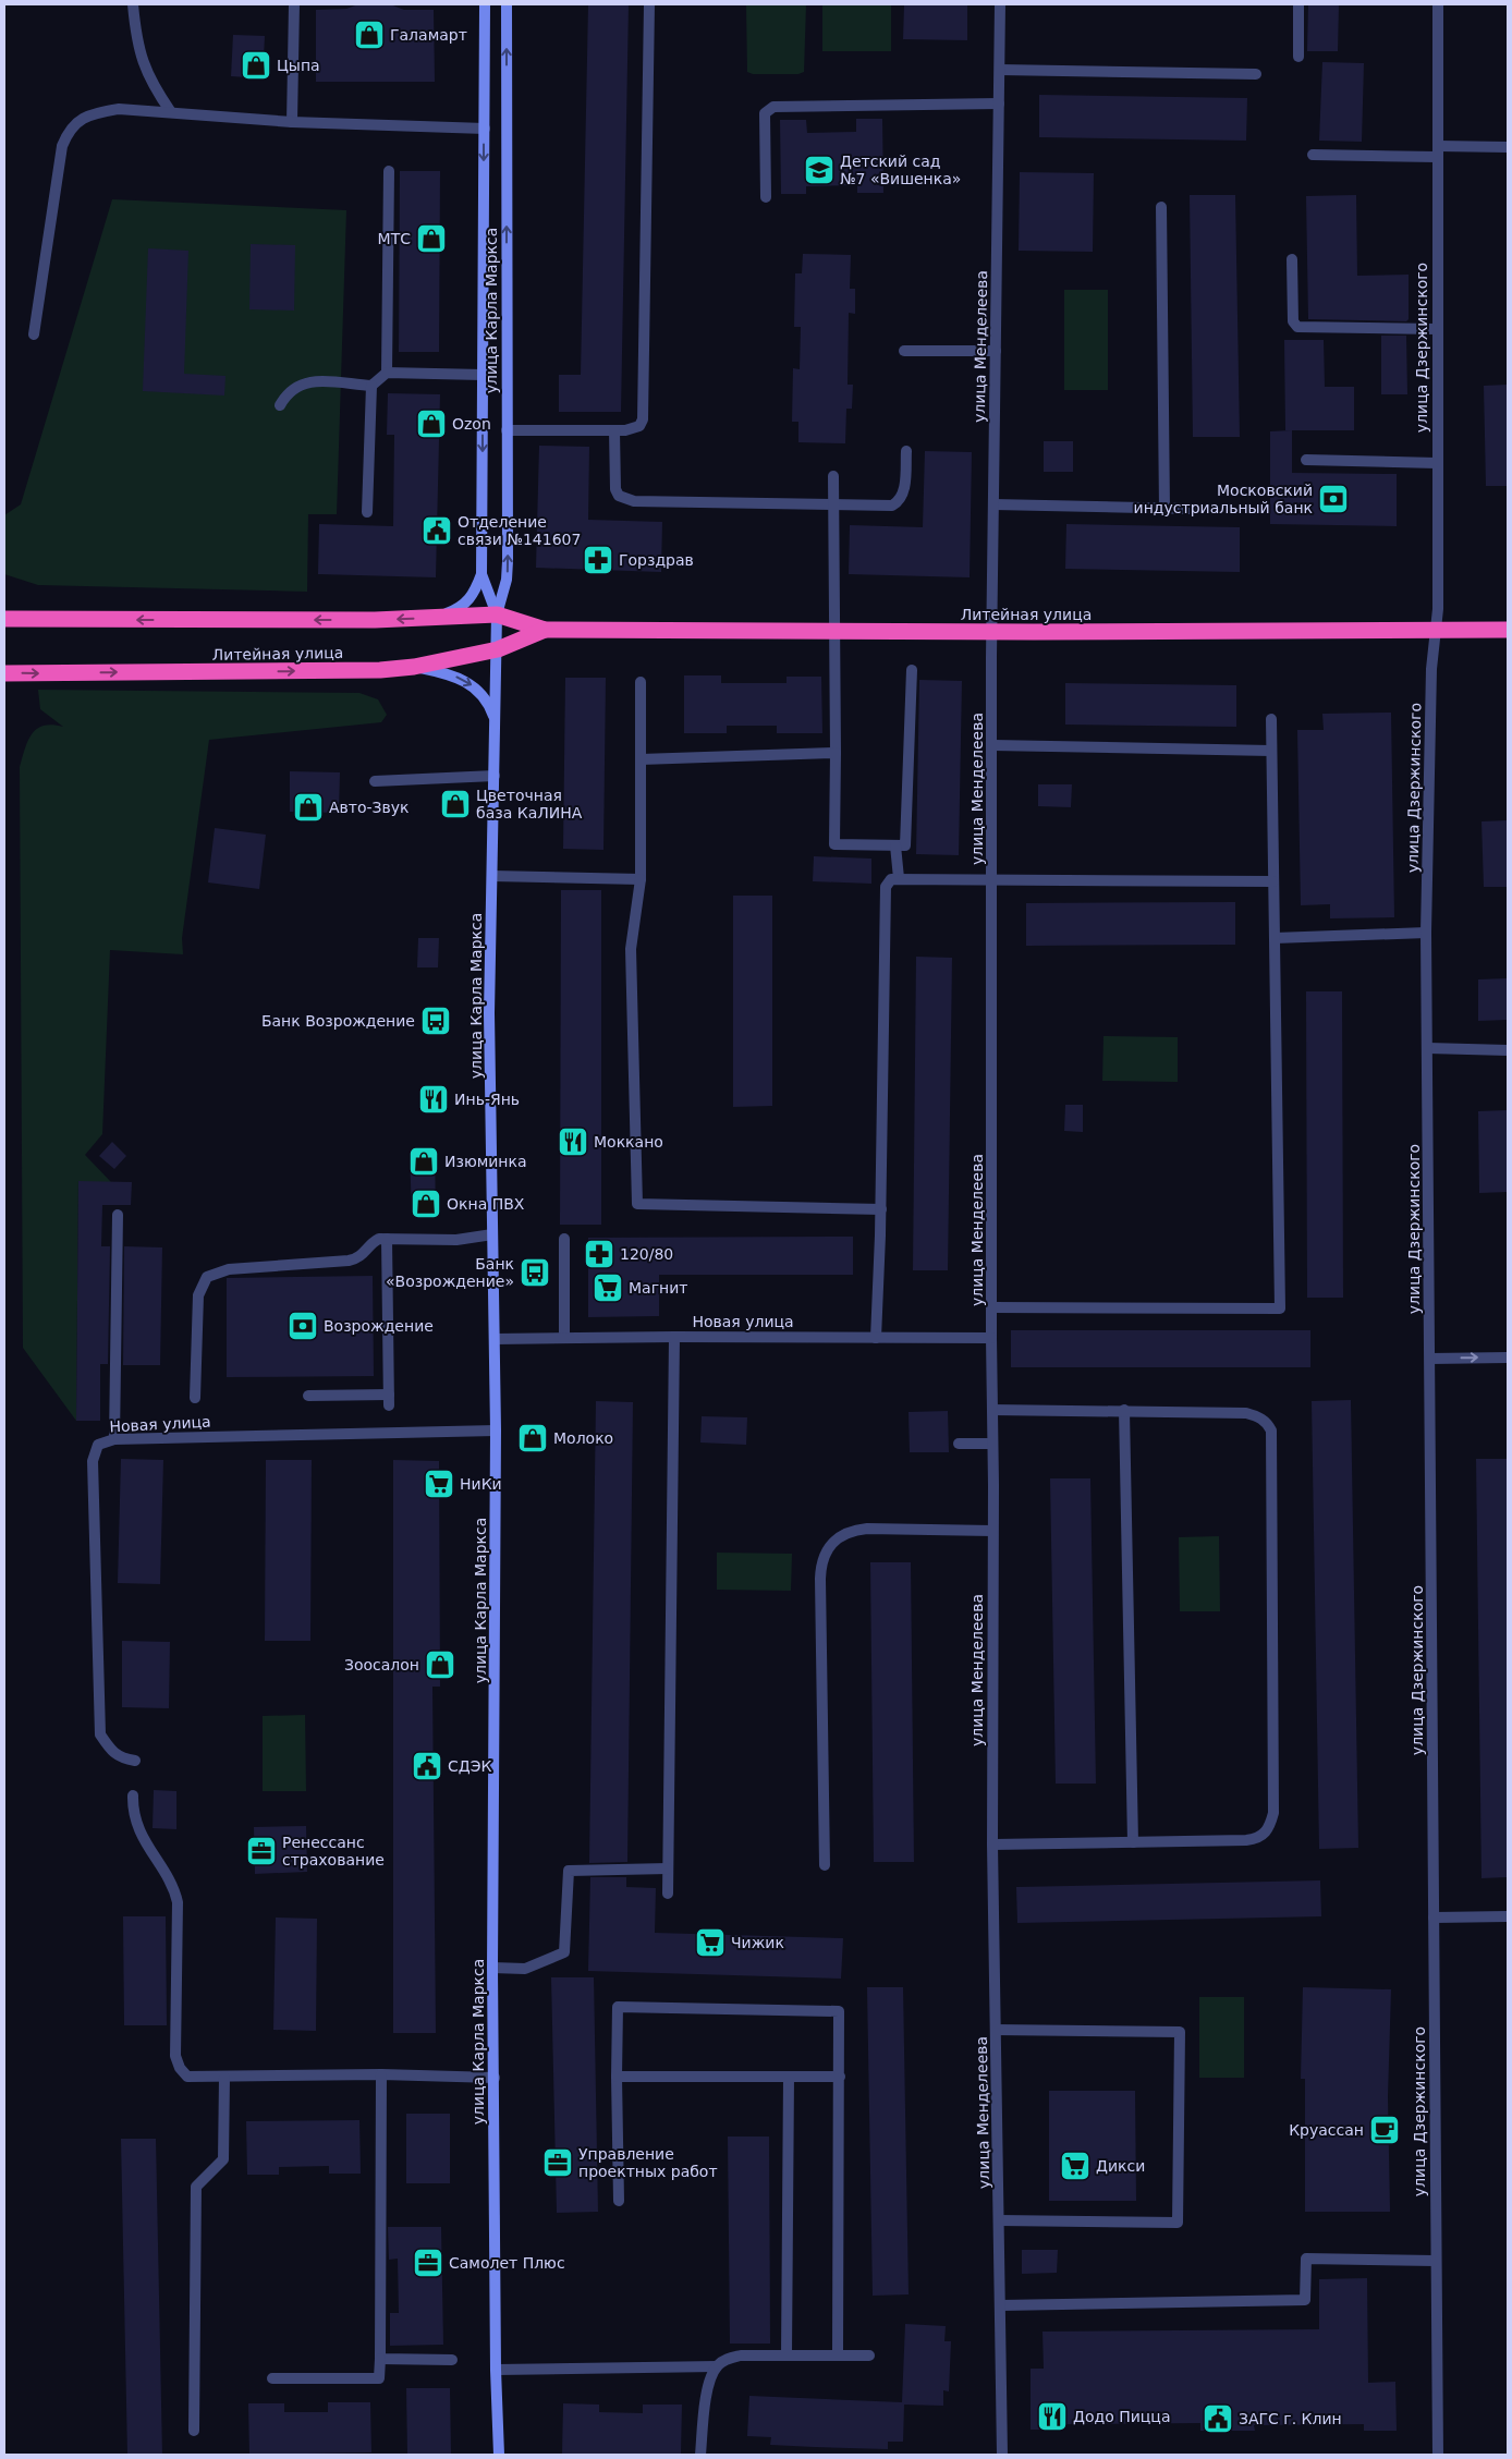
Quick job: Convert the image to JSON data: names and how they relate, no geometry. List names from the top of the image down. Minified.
{"streets":{"highway":["Литейная улица"],"street":["улица Карла Маркса","улица Менделеева","улица Дзержинского","Новая улица"]},"crossings":[["улица Карла Маркса","Литейная улица"],["улица Карла Маркса","Новая улица"],["улица Менделеева","Литейная улица"],["улица Менделеева","Новая улица"],["улица Дзержинского","Литейная улица"]],"places":{"shop":["Галамарт","Цыпа","МТС","Ozon","Цветочная база КаЛИНА","Авто-Звук","Изюминка","Окна ПВХ","Молоко","Зоосалон"],"school or university":["Детский сад №7 «Вишенка»"],"bank":["Московский индустриальный банк","Возрождение"],"public building":["Отделение связи №141607","СДЭК","ЗАГС г. Клин"],"pharmacy":["Горздрав","120/80"],"bus stop":["Банк Возрождение","Банк «Возрождение»"],"restaurant":["Инь-Янь","Моккано","Додо Пицца"],"supermarket":["Магнит","НиКи","Чижик","Дикси"],"office":["Ренессанс страхование","Управление проектных работ","Самолет Плюс"],"cafe":["Круассан"]}}
